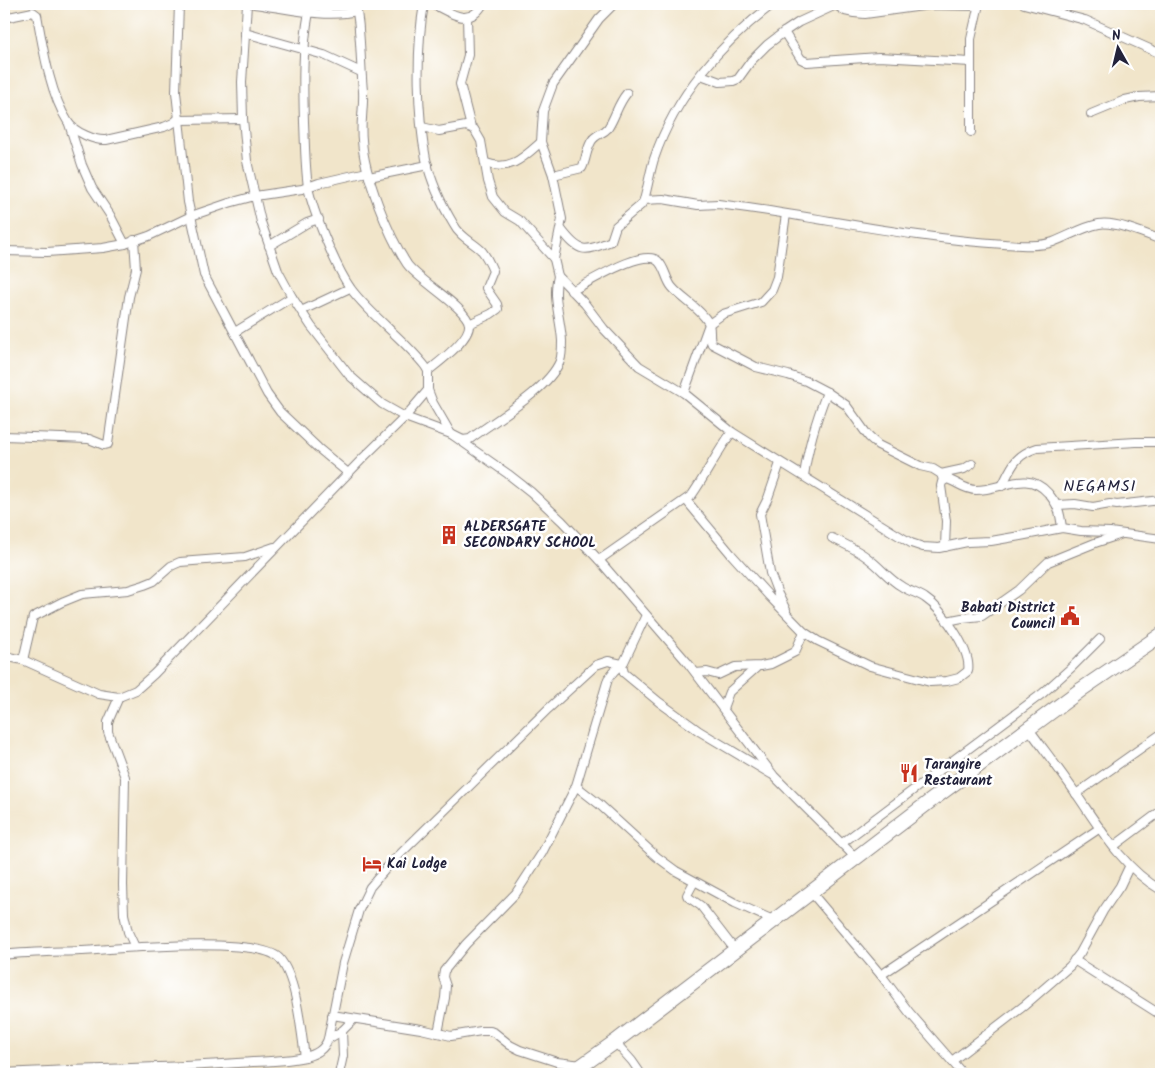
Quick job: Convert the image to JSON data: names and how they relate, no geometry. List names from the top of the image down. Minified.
{"districts":["NEGAMSI"],"places":{"building":["ALDERSGATE SECONDARY SCHOOL"],"public building":["Babati District Council"],"restaurant":["Tarangire Restaurant"],"hotel":["Kai Lodge"]},"north":"top"}
